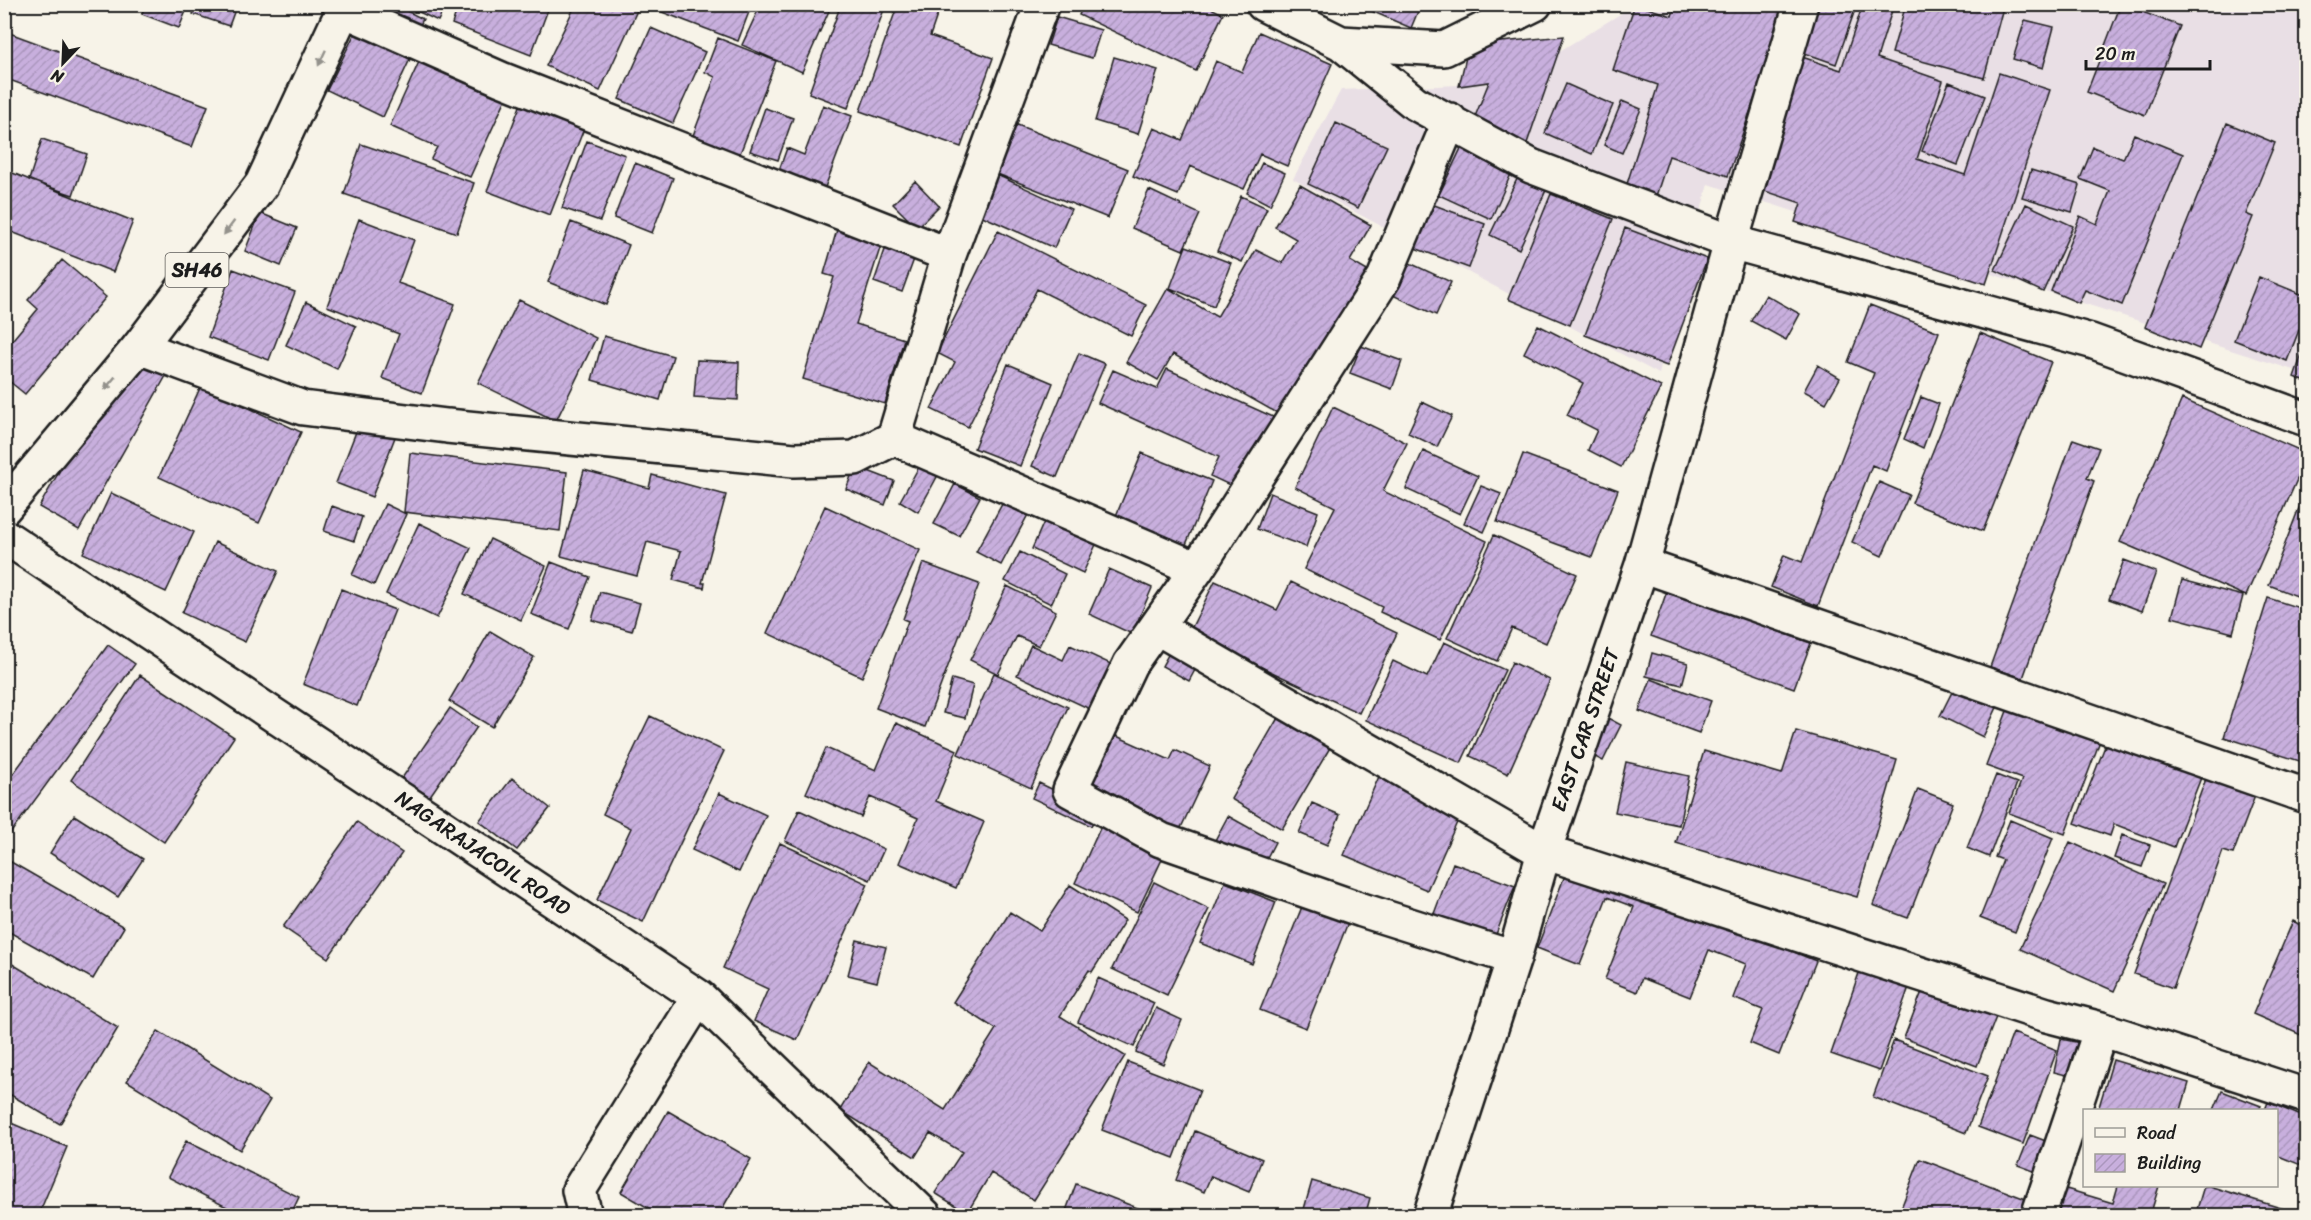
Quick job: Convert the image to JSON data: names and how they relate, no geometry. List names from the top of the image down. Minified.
{"streets":{"street":["SH46","EAST CAR STREET","NAGARAJACOIL ROAD"]},"legend":["Road","Building"],"scale_bar":"20 m","north":"bottom left"}
